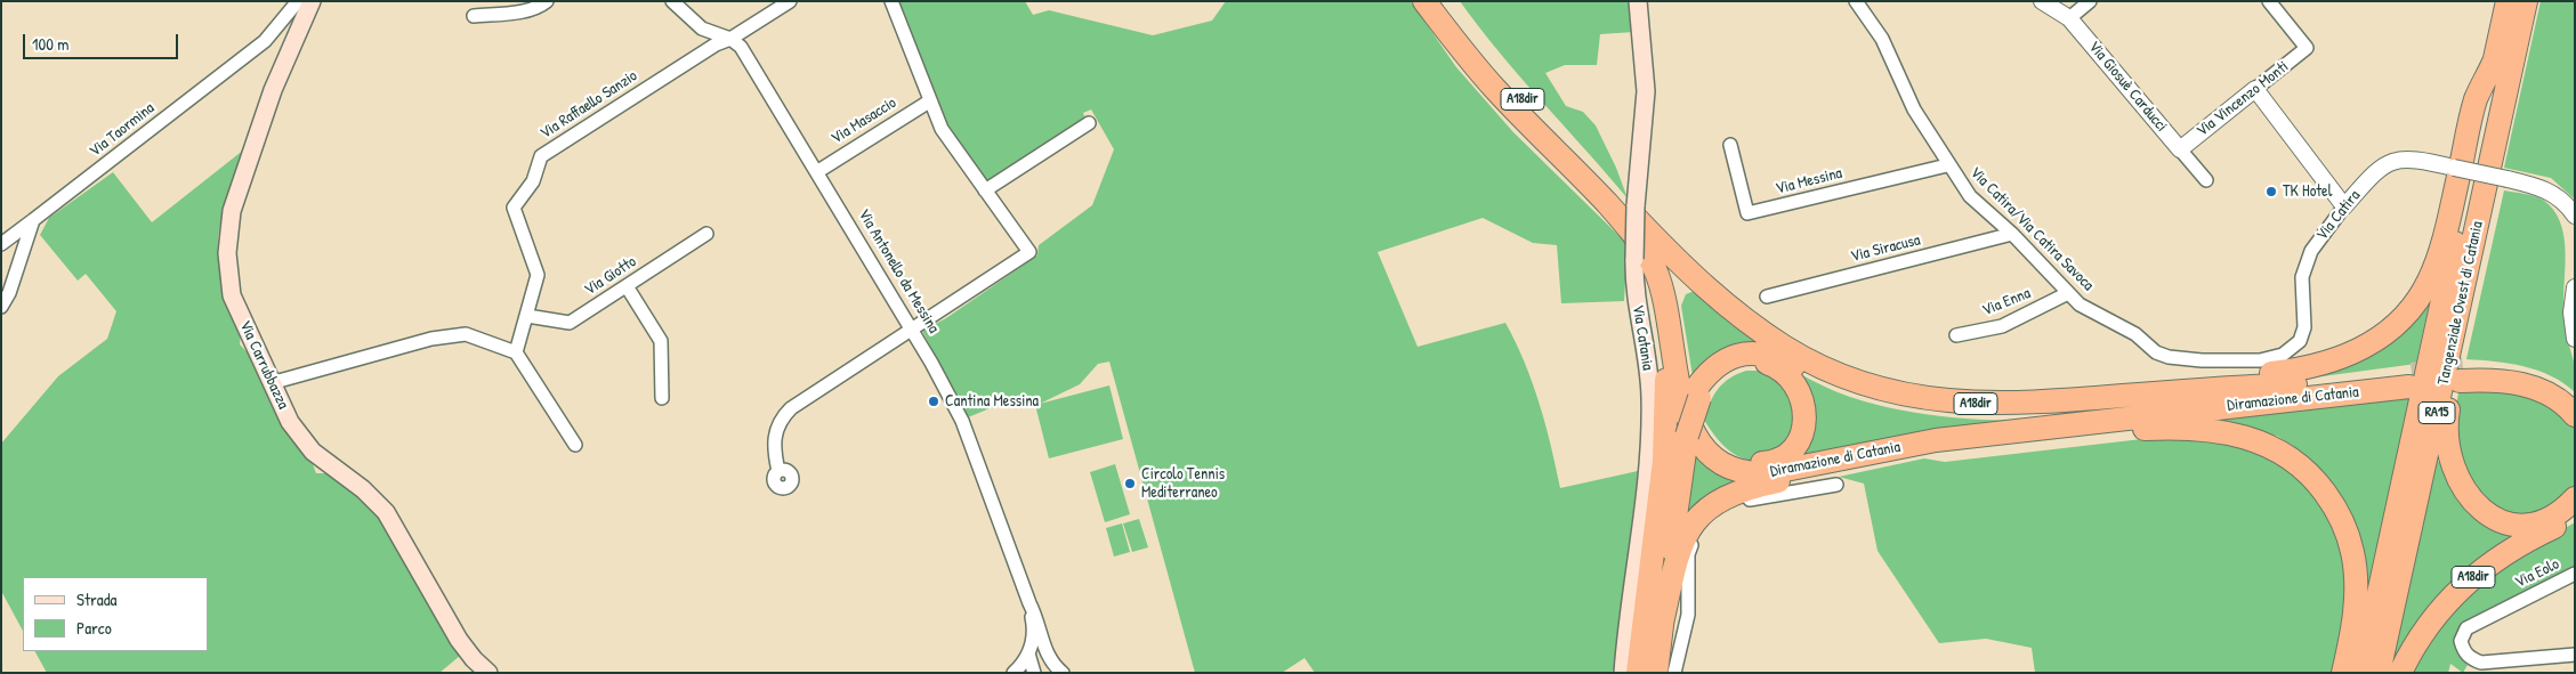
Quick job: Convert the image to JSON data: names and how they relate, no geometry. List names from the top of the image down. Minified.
{"streets":{"highway":["A18dir","Tangenziale Ovest di Catania","Diramazione di Catania","RA15"],"main road":["Via Catania","Via Carrubbazza"],"street":["Via Giosuè Carducci","Via Vincenzo Monti","Via Raffaello Sanzio","Via Masaccio","Via Taormina","Via Messina","Via Catira","Via Catira/Via Catira Savoca","Via Siracusa","Via Antonello da Messina","Via Giotto","Via Enna","Via Eolo"]},"crossings":[["Via Giosuè Carducci","Via Vincenzo Monti"],["Via Raffaello Sanzio","Via Antonello da Messina"],["Via Raffaello Sanzio","Via Giotto"],["Via Masaccio","Via Antonello da Messina"],["Via Taormina","Via Carrubbazza"],["Via Messina","Via Catira/Via Catira Savoca"],["Via Catira","Via Catira/Via Catira Savoca"],["Via Catira/Via Catira Savoca","Via Siracusa"],["Via Catira/Via Catira Savoca","Via Enna"]],"places":["TK Hotel","Cantina Messina","Circolo Tennis Mediterraneo"],"legend":["Strada","Parco"],"scale_bar":"100 m"}
